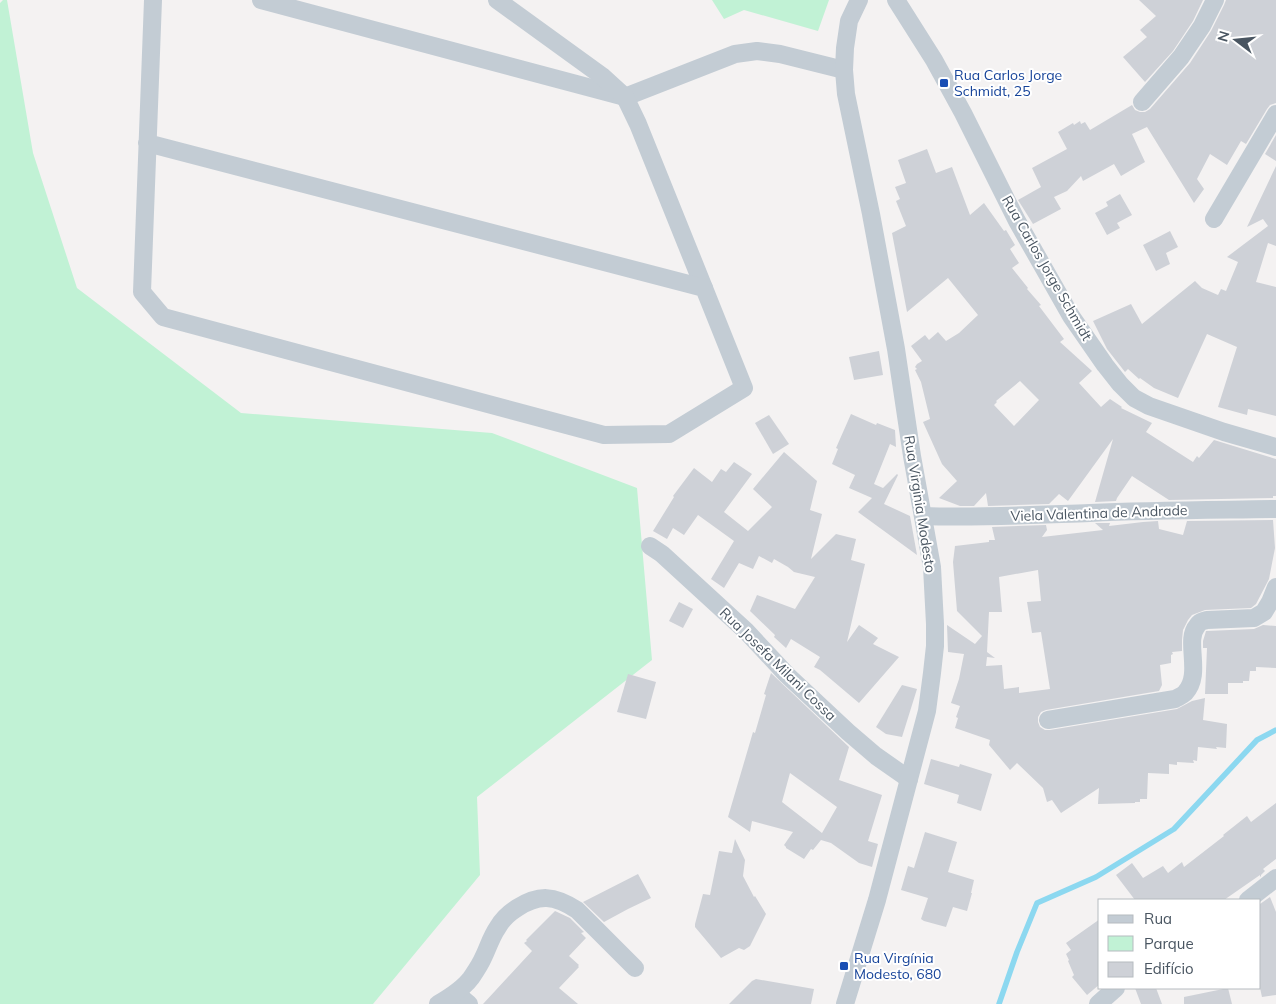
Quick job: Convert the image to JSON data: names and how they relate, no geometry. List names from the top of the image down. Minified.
{"streets":{"street":["Rua Carlos Jorge Schmidt","Rua Virginia Modesto","Viela Valentina de Andrade","Rua Josefa Milani Cossa"]},"crossings":[["Rua Virginia Modesto","Viela Valentina de Andrade"],["Rua Virginia Modesto","Rua Josefa Milani Cossa"]],"places":{"transit":["Rua Carlos Jorge Schmidt, 25","Rua Virgínia Modesto, 680"]},"legend":["Rua","Parque","Edifício"],"north":"left"}
